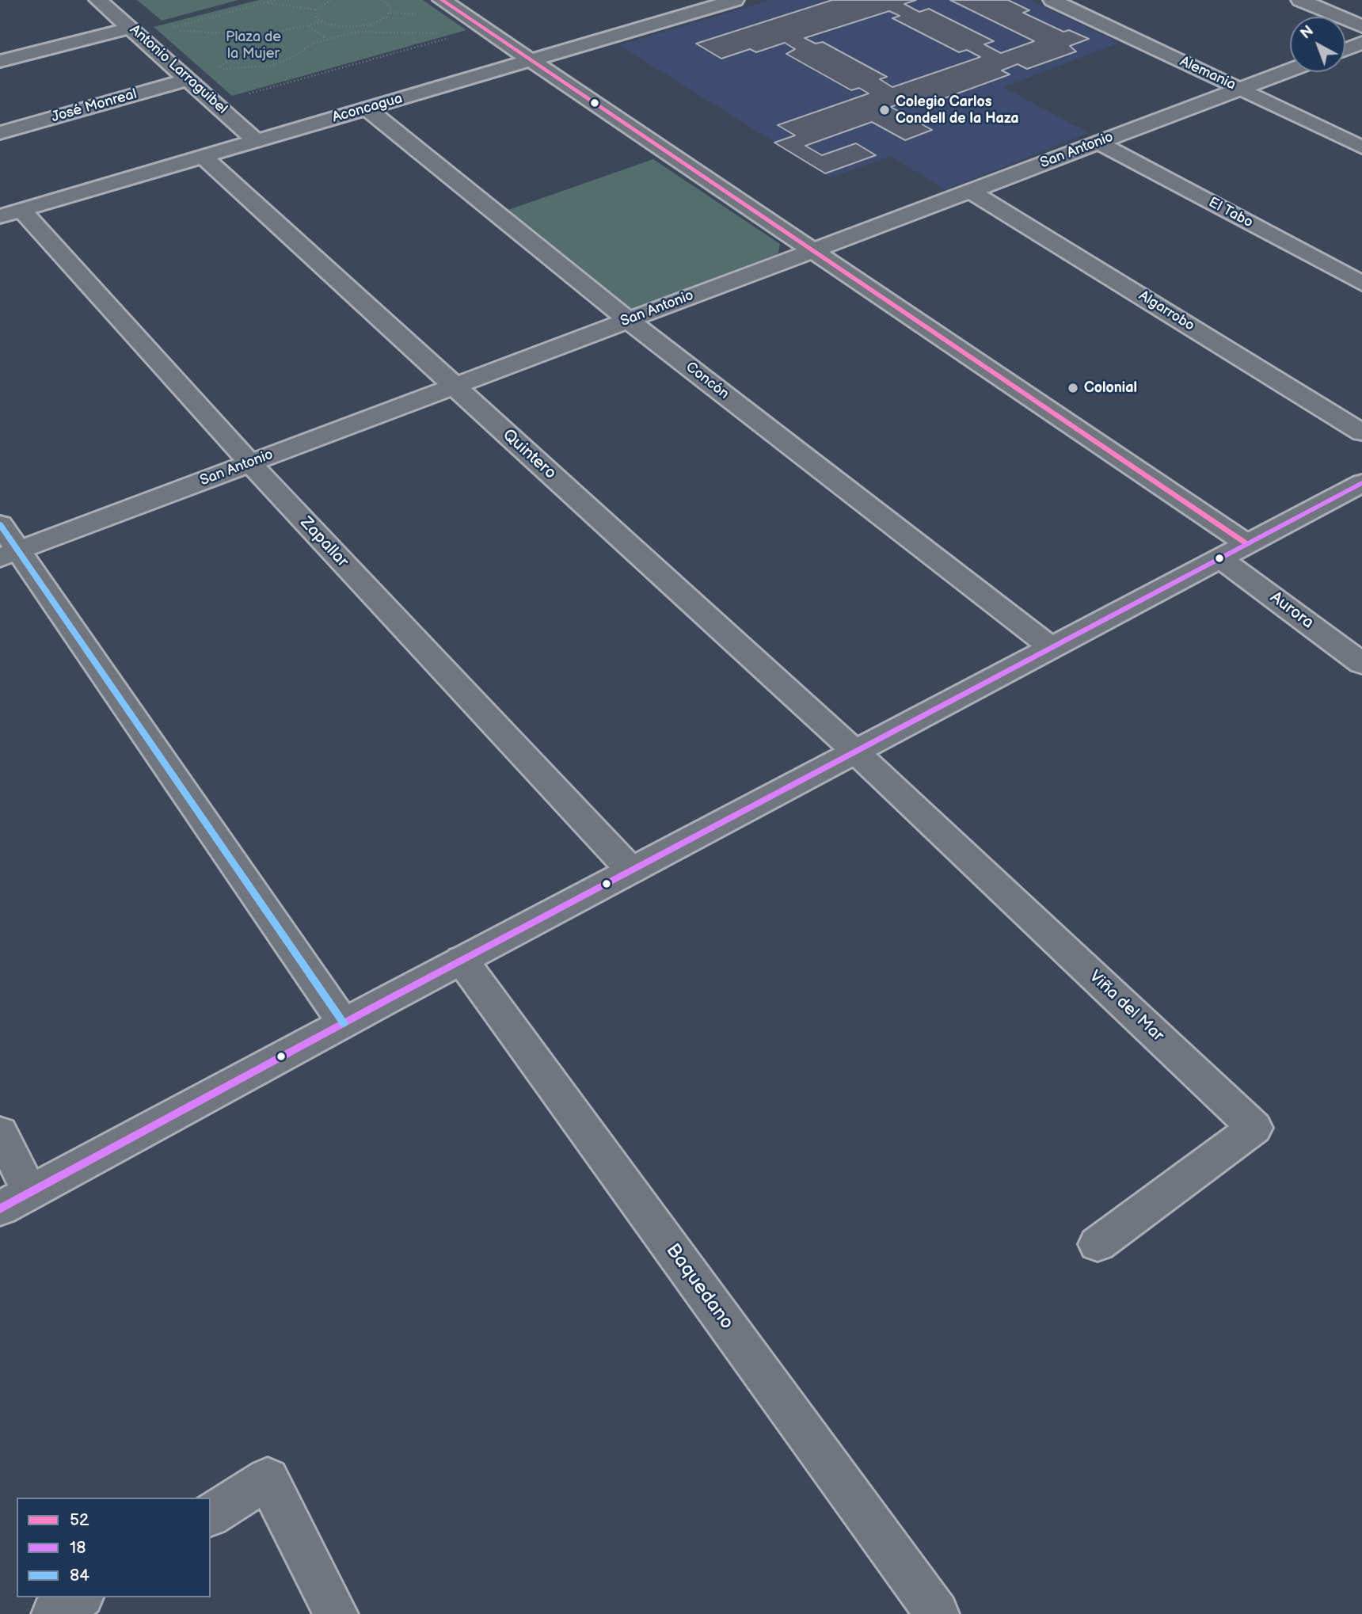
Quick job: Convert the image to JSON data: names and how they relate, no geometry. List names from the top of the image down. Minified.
{"streets":{"street":["Antonio Larraguibel","Alemania","José Monreal","Aconcagua","San Antonio","El Tabo","Algarrobo","Concón","Quintero","Zapallar","Aurora","Viña del Mar","Baquedano"]},"crossings":[["Antonio Larraguibel","José Monreal"],["Antonio Larraguibel","Aconcagua"],["Alemania","San Antonio"],["Aconcagua","Concón"],["Aconcagua","Quintero"],["Aconcagua","Zapallar"],["San Antonio","El Tabo"],["San Antonio","Algarrobo"],["San Antonio","Concón"],["San Antonio","Quintero"],["San Antonio","Zapallar"],["Quintero","Viña del Mar"]],"parks":["Plaza de la Mujer"],"places":["Colegio Carlos Condell de la Haza","Colonial"],"lines":["transit line 52","transit line 18","transit line 84"],"legend":["52","18","84"],"north":"top left"}
